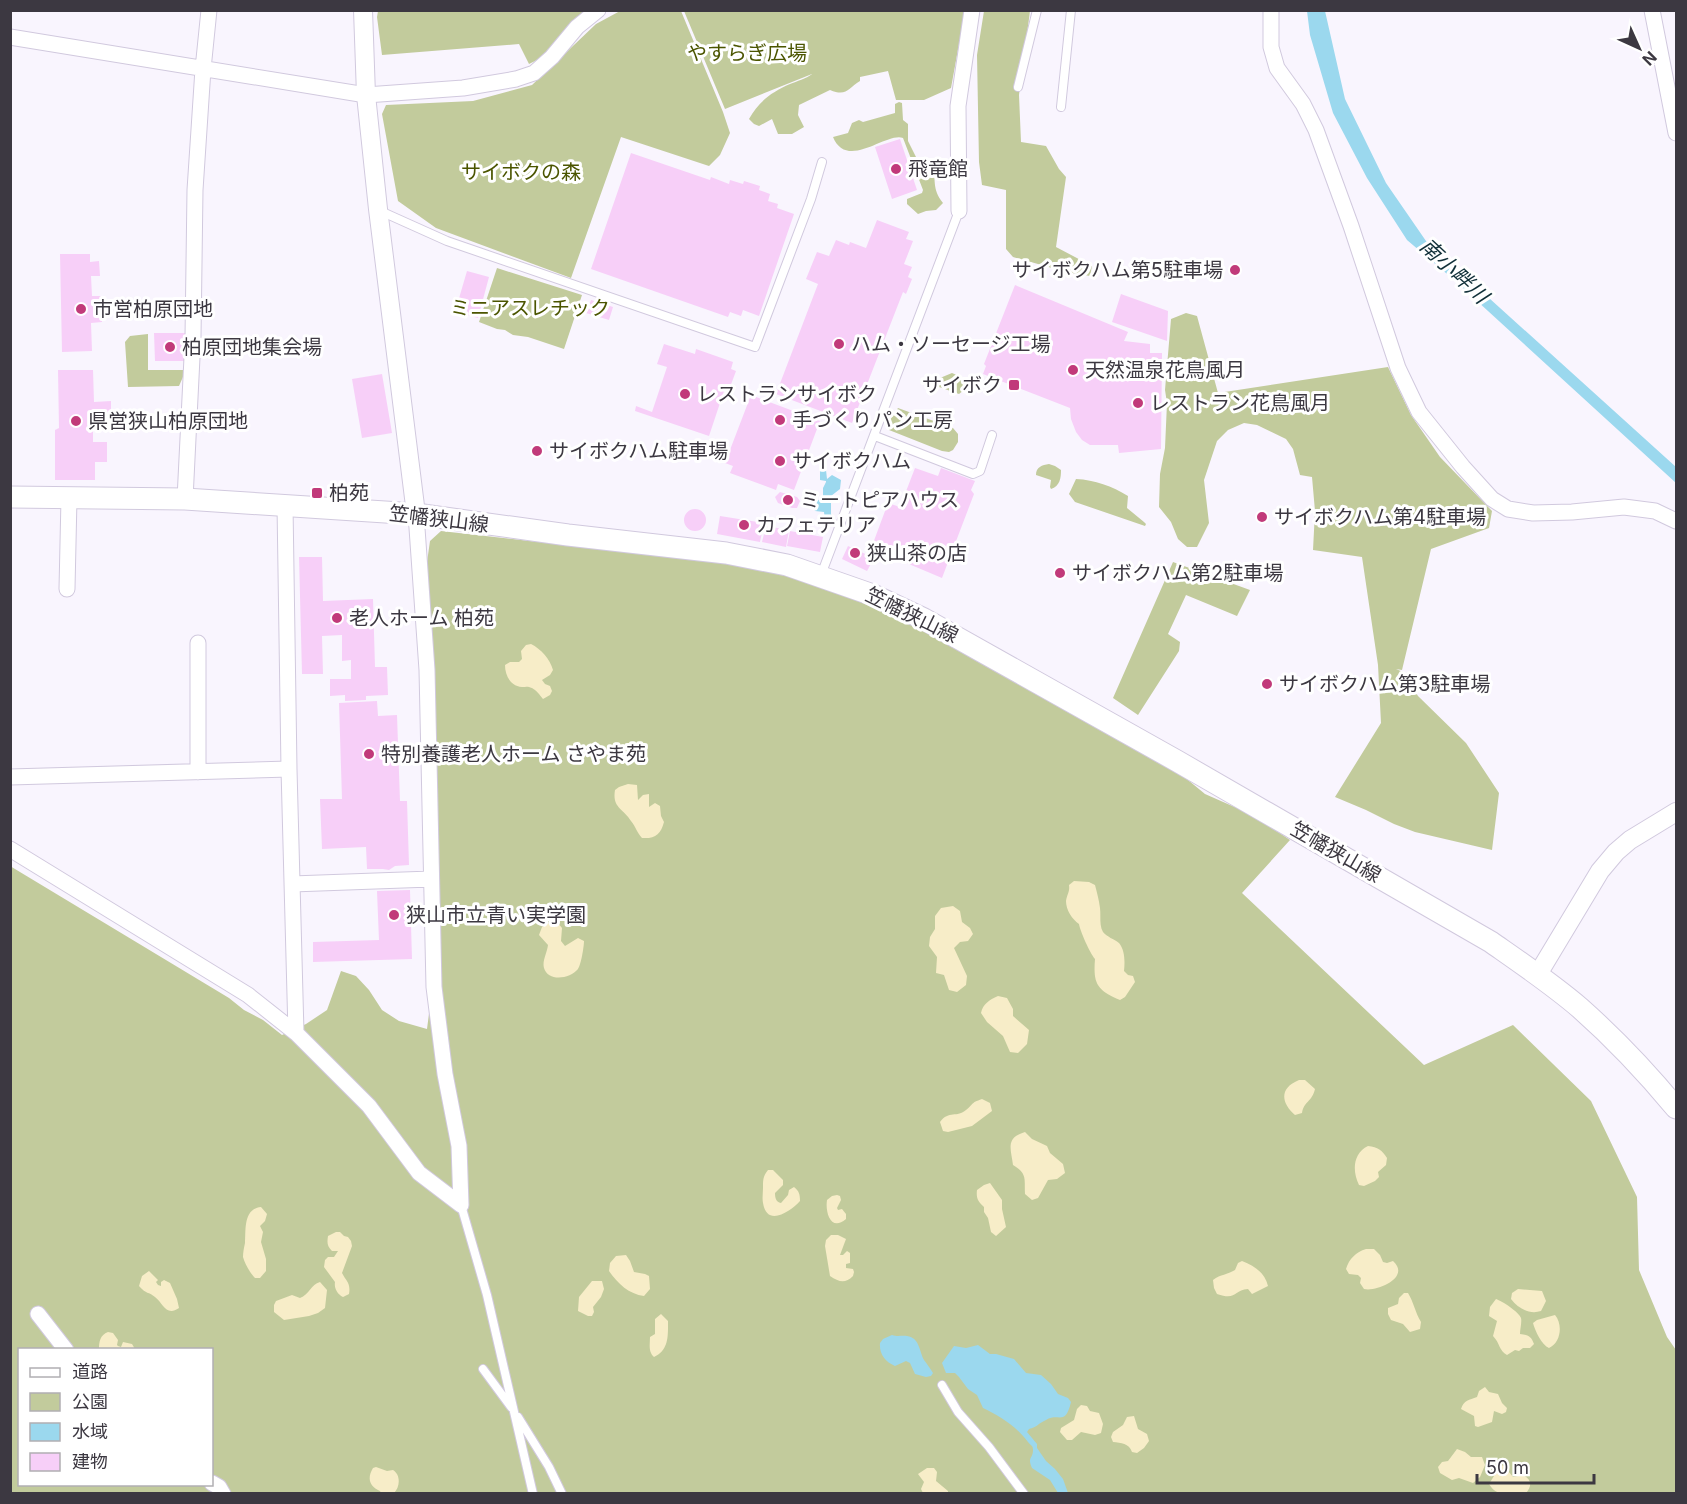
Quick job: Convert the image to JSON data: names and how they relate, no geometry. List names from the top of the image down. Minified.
{"streets":{"main road":["笠幡狭山線"]},"water":["南小畔川"],"parks":["やすらぎ広場","サイボクの森","ミニアスレチック"],"places":{"other":["飛竜館","サイボクハム第5駐車場","市営柏原団地","ハム・ソーセージ工場","柏原団地集会場","天然温泉花鳥風月","レストランサイボク","レストラン花鳥風月","手づくりパン工房","県営狭山柏原団地","サイボクハム駐車場","サイボクハム","ミートピアハウス","サイボクハム第4駐車場","カフェテリア","狭山茶の店","サイボクハム第2駐車場","老人ホーム 柏苑","サイボクハム第3駐車場","特別養護老人ホーム さやま苑","狭山市立青い実学園"],"transit":["サイボク","柏苑"]},"legend":["道路","公園","水域","建物"],"scale_bar":"50 m","north":"bottom right"}
